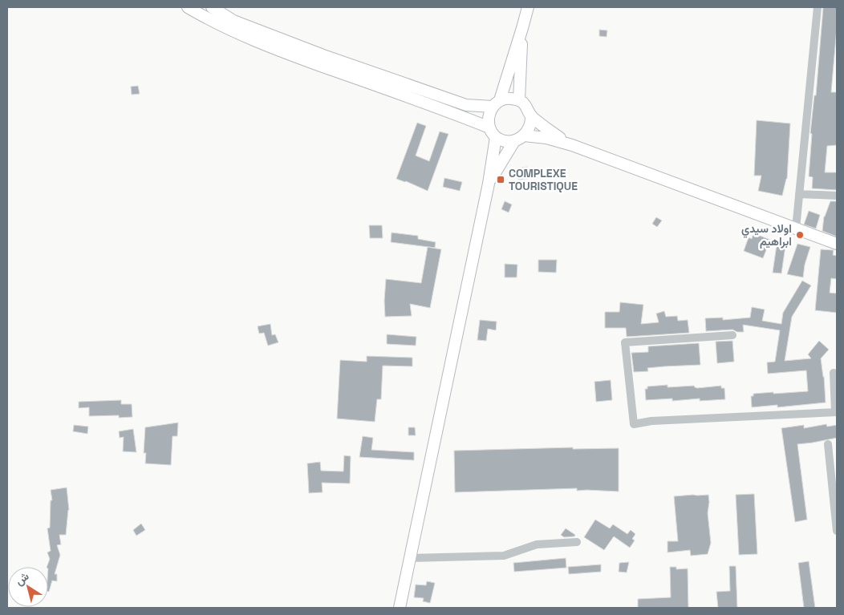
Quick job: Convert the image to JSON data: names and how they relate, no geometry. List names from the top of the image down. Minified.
{"places":{"transit":["COMPLEXE TOURISTIQUE"],"other":["اولاد سيدي ابراهيم"]},"north":"top left"}
